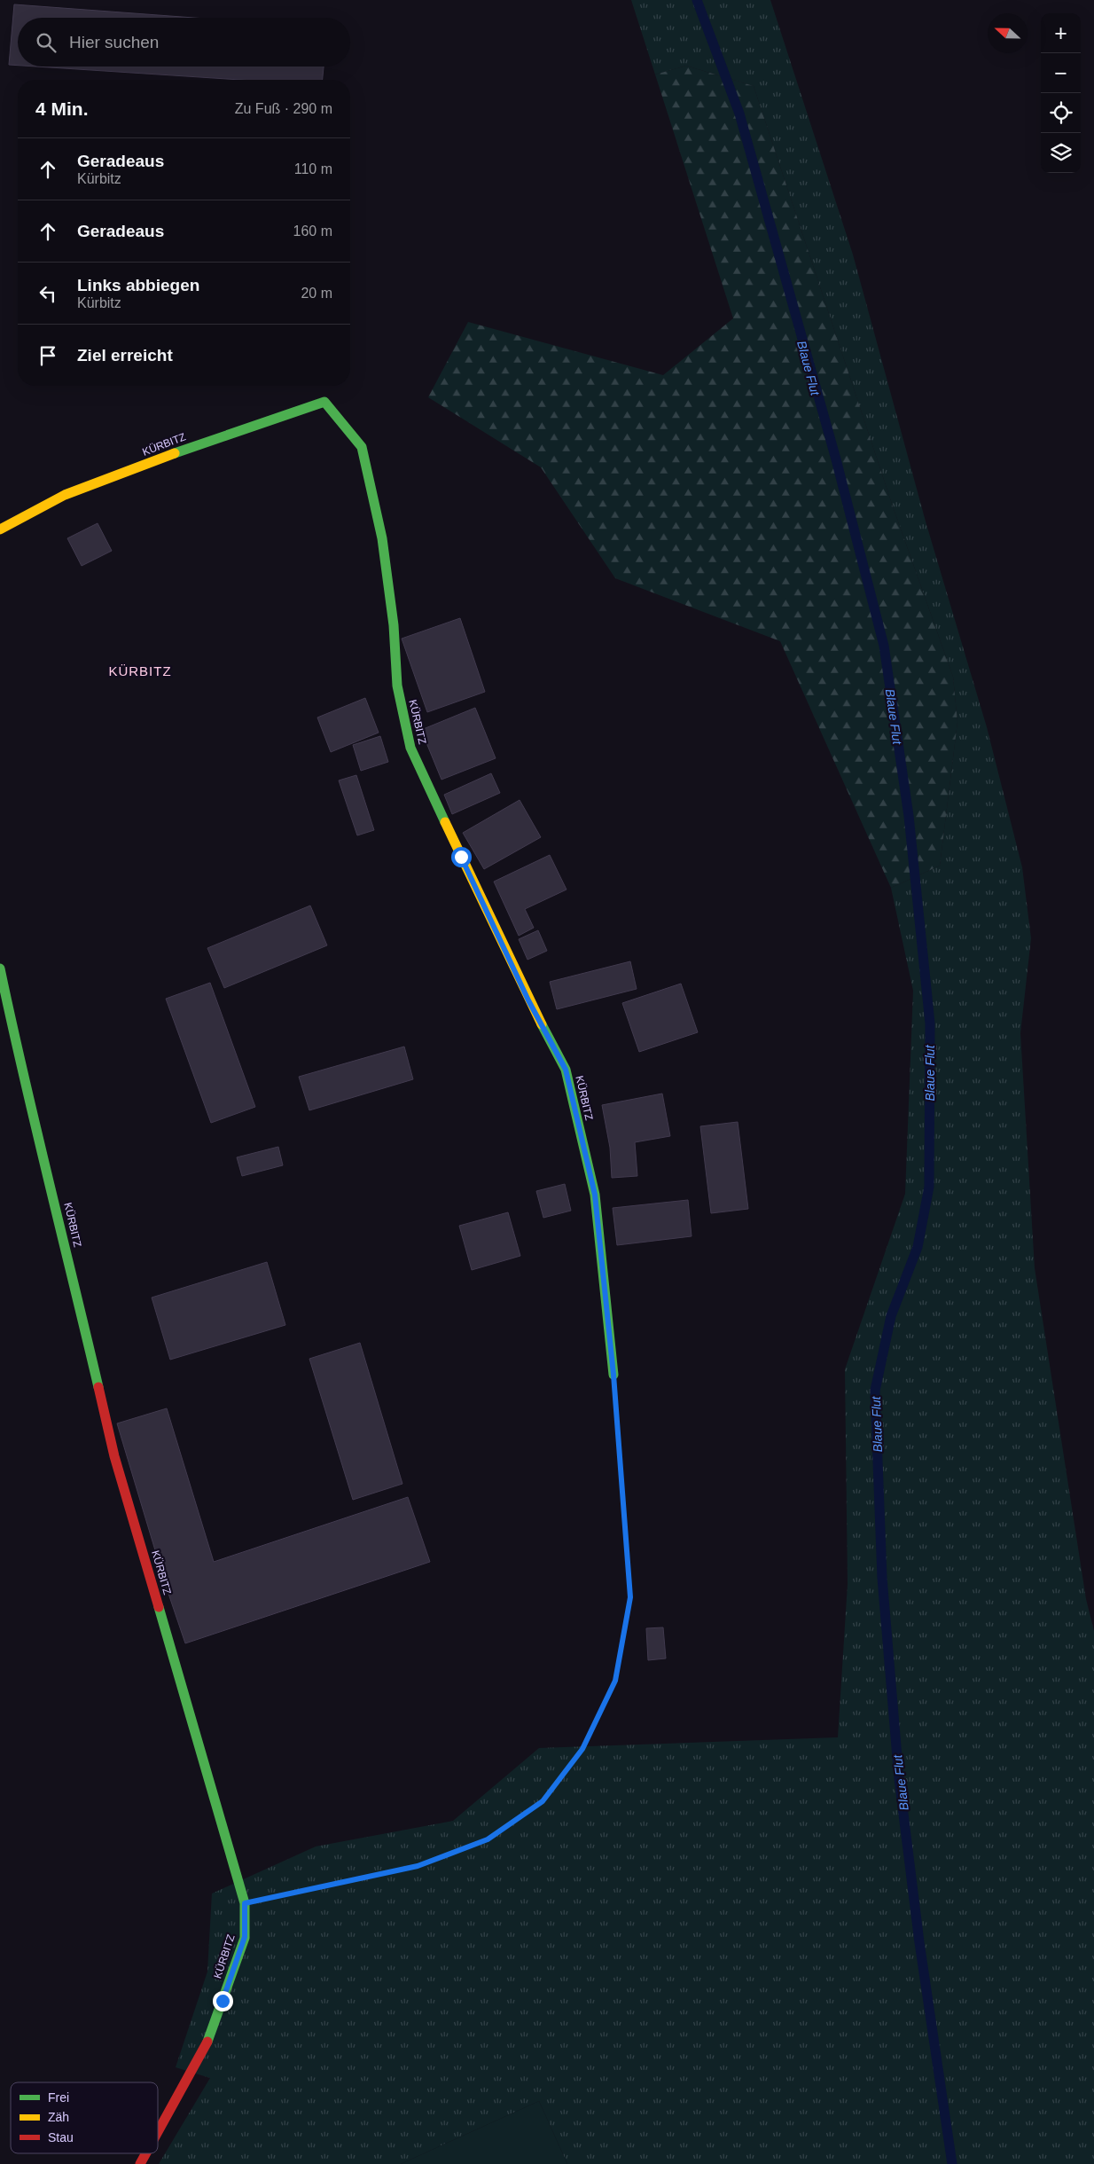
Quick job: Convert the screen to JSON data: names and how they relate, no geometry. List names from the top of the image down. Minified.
{"streets":{"street":["KÜRBITZ"]},"districts":["KÜRBITZ"],"water":["Blaue Flut"],"legend":["Frei","Zäh","Stau"],"north":"left","page":{"map_buttons":["+","−"],"search":"Hier suchen","heading":["4 Min.","Zu Fuß · 290 m"],"list":[["Geradeaus","Kürbitz","110 m"],["Geradeaus","160 m"],["Links abbiegen","Kürbitz","20 m"],"Ziel erreicht"]}}
